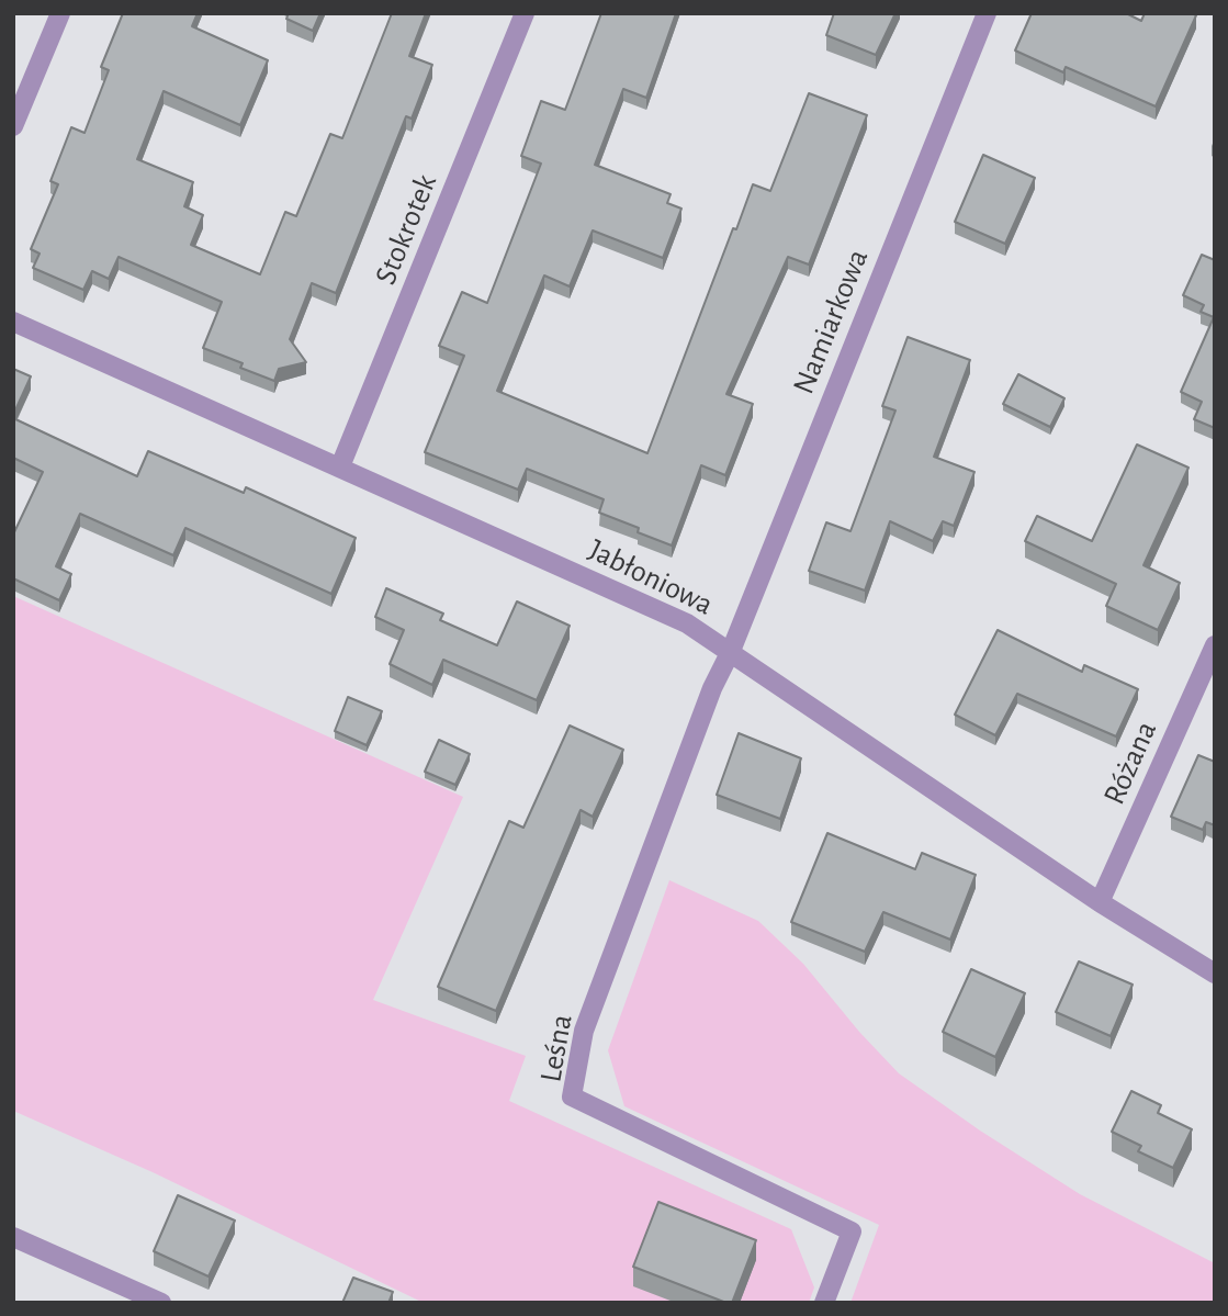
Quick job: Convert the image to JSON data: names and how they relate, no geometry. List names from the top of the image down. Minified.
{"streets":{"street":["Stokrotek","Namiarkowa","Jabłoniowa","Różana","Leśna"]},"crossings":[["Stokrotek","Jabłoniowa"],["Namiarkowa","Jabłoniowa"],["Namiarkowa","Leśna"],["Jabłoniowa","Różana"],["Jabłoniowa","Leśna"]]}
